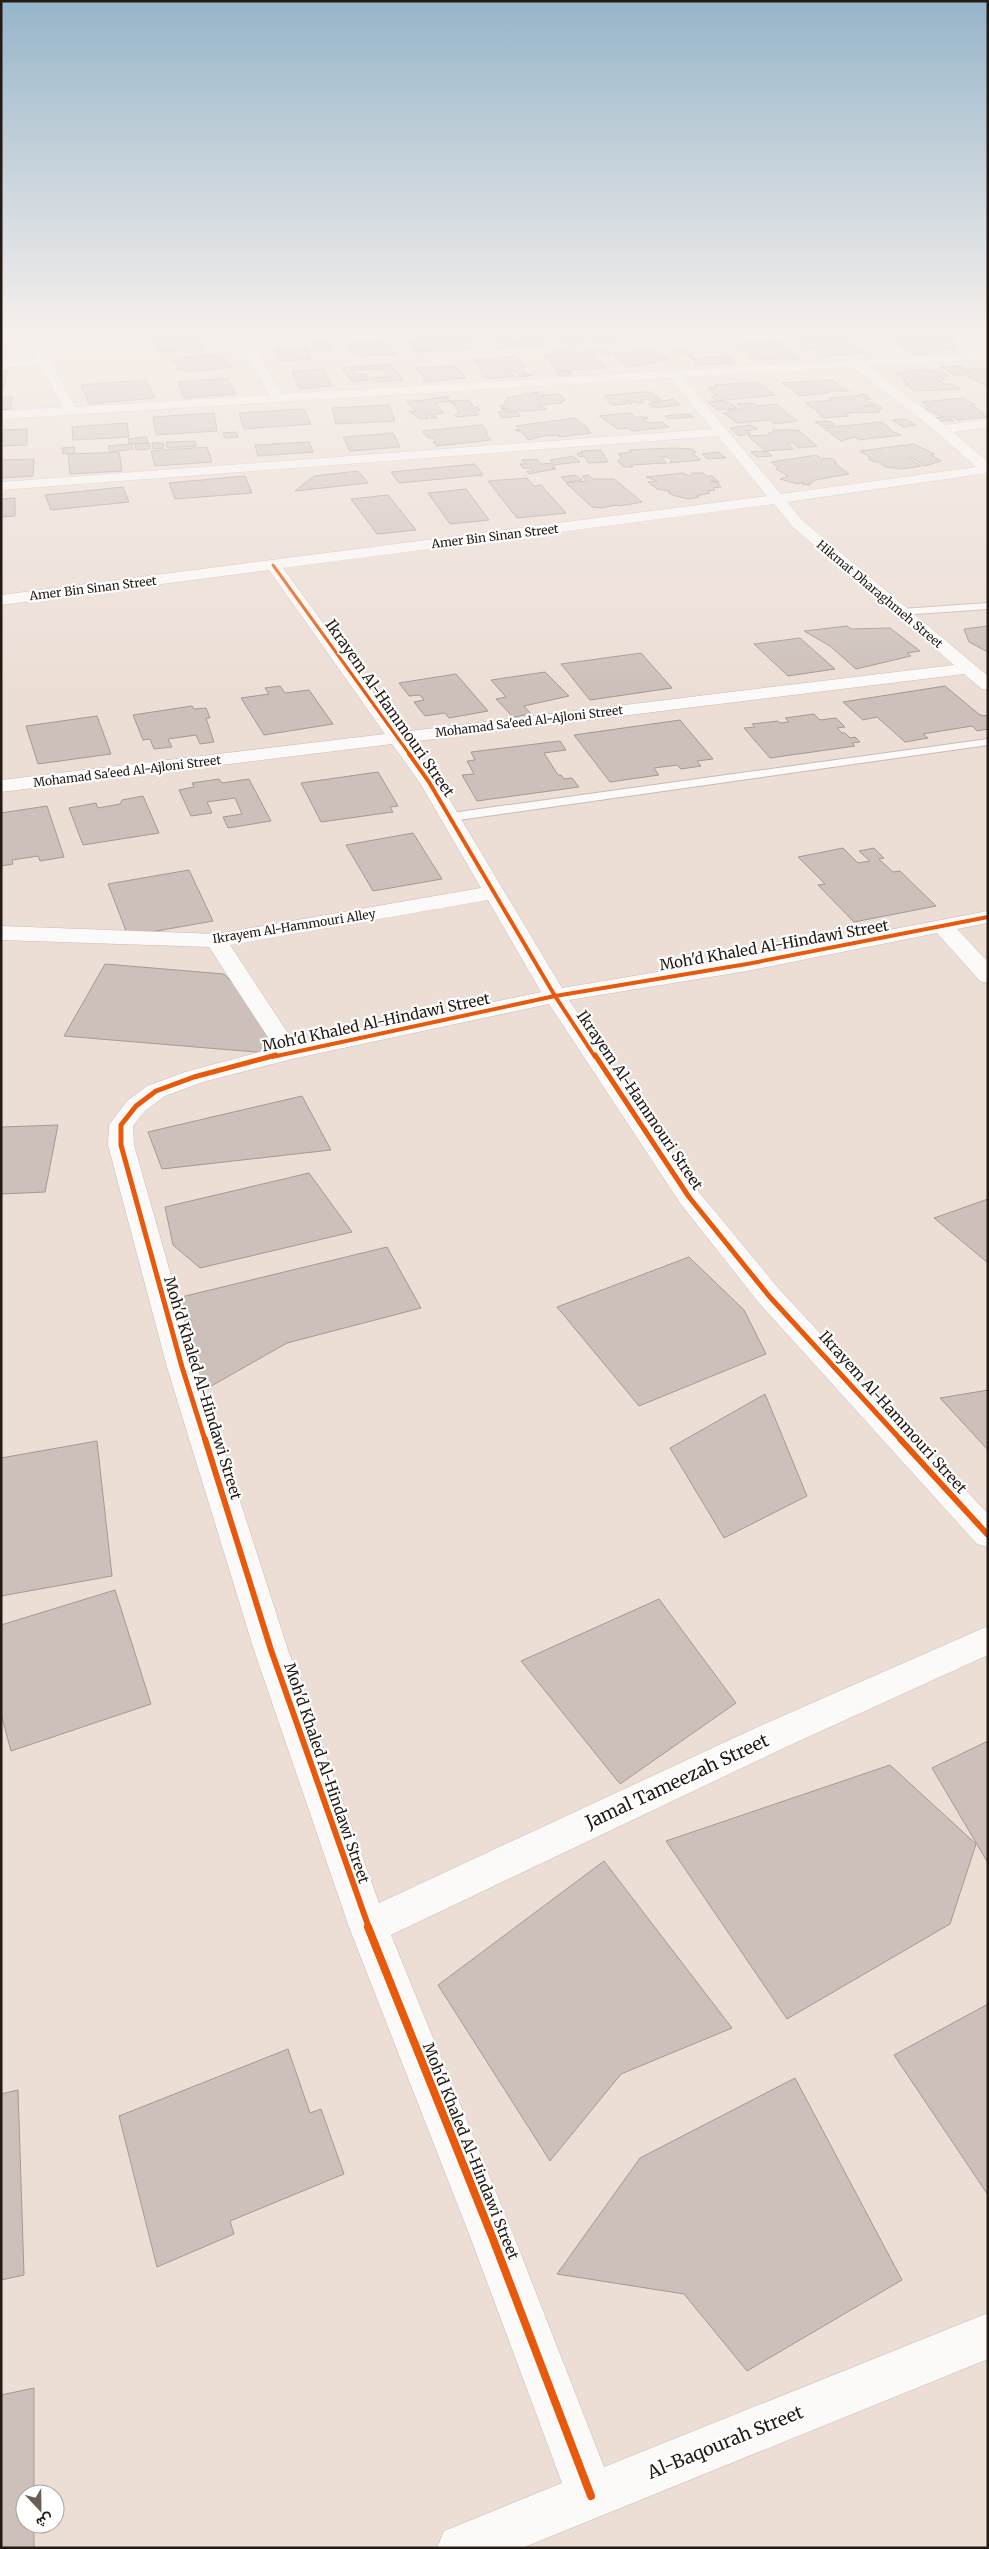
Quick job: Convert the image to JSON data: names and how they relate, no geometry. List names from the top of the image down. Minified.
{"streets":{"street":["Amer Bin Sinan Street","Hikmat Dharaghmeh Street","Ikrayem Al-Hammouri Street","Mohamad Sa'eed Al-Ajloni Street","Ikrayem Al-Hammouri Alley","Moh'd Khaled Al-Hindawi Street","Jamal Tameezah Street","Al-Baqourah Street"]},"crossings":[["Amer Bin Sinan Street","Hikmat Dharaghmeh Street"],["Amer Bin Sinan Street","Ikrayem Al-Hammouri Street"],["Hikmat Dharaghmeh Street","Mohamad Sa'eed Al-Ajloni Street"],["Ikrayem Al-Hammouri Street","Mohamad Sa'eed Al-Ajloni Street"],["Ikrayem Al-Hammouri Street","Ikrayem Al-Hammouri Alley"],["Ikrayem Al-Hammouri Street","Moh'd Khaled Al-Hindawi Street"],["Moh'd Khaled Al-Hindawi Street","Jamal Tameezah Street"],["Moh'd Khaled Al-Hindawi Street","Al-Baqourah Street"]],"north":"bottom"}
